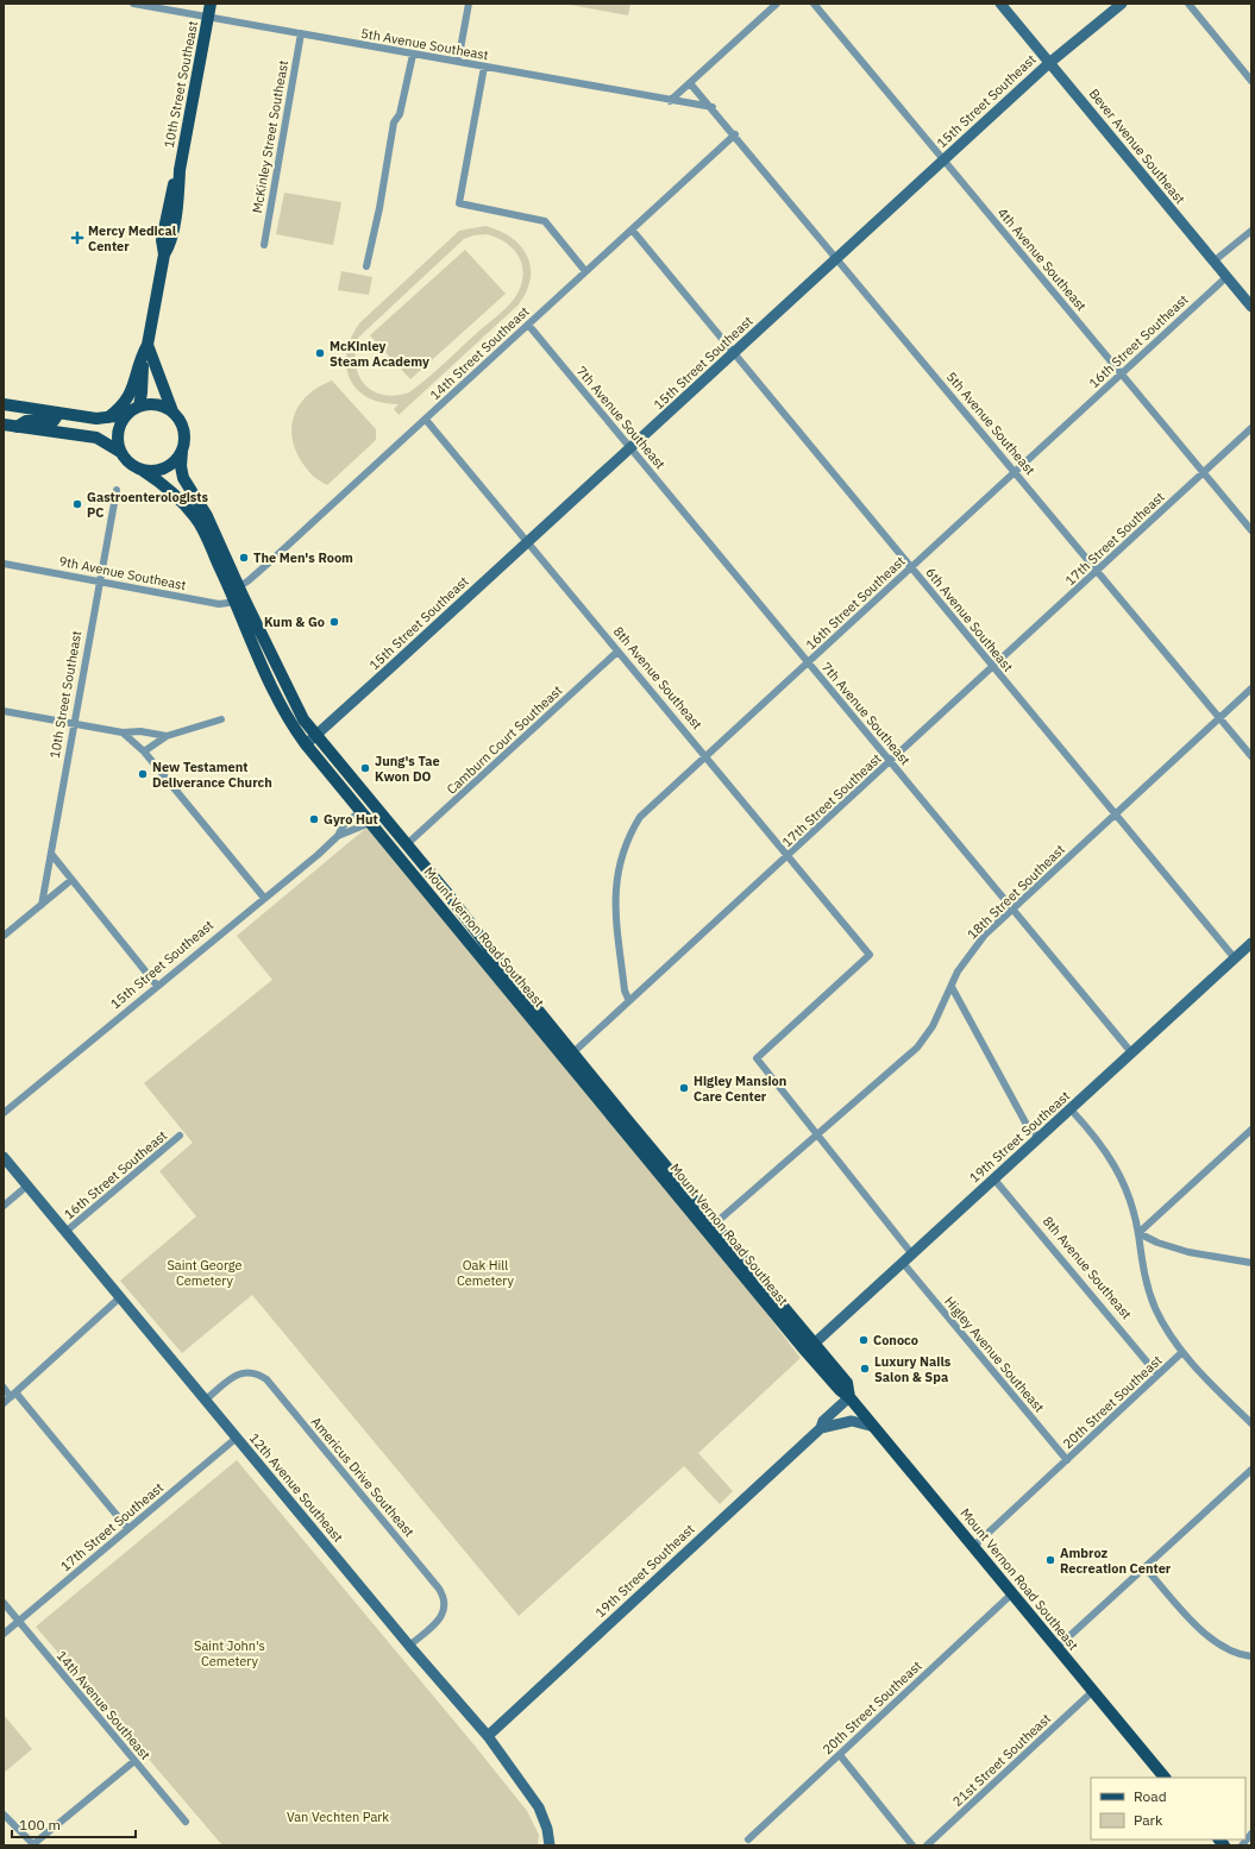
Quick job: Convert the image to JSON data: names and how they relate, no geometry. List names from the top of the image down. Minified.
{"streets":{"main road":["10th Street Southeast","15th Street Southeast","Bever Avenue Southeast","Mount Vernon Road Southeast","19th Street Southeast","12th Avenue Southeast"],"street":["5th Avenue Southeast","McKinley Street Southeast","4th Avenue Southeast","16th Street Southeast","14th Street Southeast","7th Avenue Southeast","17th Street Southeast","9th Avenue Southeast","6th Avenue Southeast","8th Avenue Southeast","Camburn Court Southeast","18th Street Southeast","Higley Avenue Southeast","20th Street Southeast","Americus Drive Southeast","14th Avenue Southeast","21st Street Southeast"]},"crossings":[["5th Avenue Southeast","10th Street Southeast"],["5th Avenue Southeast","15th Street Southeast"],["5th Avenue Southeast","McKinley Street Southeast"],["5th Avenue Southeast","16th Street Southeast"],["5th Avenue Southeast","14th Street Southeast"],["5th Avenue Southeast","17th Street Southeast"],["5th Avenue Southeast","18th Street Southeast"],["10th Street Southeast","9th Avenue Southeast"],["10th Street Southeast","Mount Vernon Road Southeast"],["15th Street Southeast","Bever Avenue Southeast"],["15th Street Southeast","4th Avenue Southeast"],["15th Street Southeast","7th Avenue Southeast"],["15th Street Southeast","6th Avenue Southeast"],["15th Street Southeast","8th Avenue Southeast"],["15th Street Southeast","Mount Vernon Road Southeast"],["Bever Avenue Southeast","16th Street Southeast"],["4th Avenue Southeast","16th Street Southeast"],["4th Avenue Southeast","17th Street Southeast"],["16th Street Southeast","7th Avenue Southeast"],["16th Street Southeast","17th Street Southeast"],["16th Street Southeast","6th Avenue Southeast"],["16th Street Southeast","8th Avenue Southeast"],["16th Street Southeast","12th Avenue Southeast"],["14th Street Southeast","7th Avenue Southeast"],["14th Street Southeast","6th Avenue Southeast"],["14th Street Southeast","8th Avenue Southeast"],["14th Street Southeast","Mount Vernon Road Southeast"],["7th Avenue Southeast","17th Street Southeast"],["7th Avenue Southeast","18th Street Southeast"],["7th Avenue Southeast","19th Street Southeast"],["17th Street Southeast","6th Avenue Southeast"],["17th Street Southeast","8th Avenue Southeast"],["17th Street Southeast","Mount Vernon Road Southeast"],["17th Street Southeast","12th Avenue Southeast"],["17th Street Southeast","14th Avenue Southeast"],["9th Avenue Southeast","Mount Vernon Road Southeast"],["6th Avenue Southeast","18th Street Southeast"],["6th Avenue Southeast","19th Street Southeast"],["8th Avenue Southeast","Camburn Court Southeast"],["8th Avenue Southeast","18th Street Southeast"],["8th Avenue Southeast","19th Street Southeast"],["8th Avenue Southeast","20th Street Southeast"],["Camburn Court Southeast","Mount Vernon Road Southeast"],["18th Street Southeast","Mount Vernon Road Southeast"],["Mount Vernon Road Southeast","19th Street Southeast"],["Mount Vernon Road Southeast","20th Street Southeast"],["Mount Vernon Road Southeast","21st Street Southeast"],["19th Street Southeast","Higley Avenue Southeast"],["19th Street Southeast","12th Avenue Southeast"],["Higley Avenue Southeast","20th Street Southeast"],["Americus Drive Southeast","12th Avenue Southeast"]],"parks":["Saint George Cemetery","Oak Hill Cemetery","Saint John's Cemetery","Van Vechten Park"],"places":{"health":["Mercy Medical Center"],"other":["McKinley Steam Academy","Gastroenterologists PC","The Men's Room","Kum & Go","Jung's Tae Kwon DO","New Testament Deliverance Church","Gyro Hut","Higley Mansion Care Center","Conoco","Luxury Nails Salon & Spa","Ambroz Recreation Center"]},"legend":["Road","Park"],"scale_bar":"100 m"}
